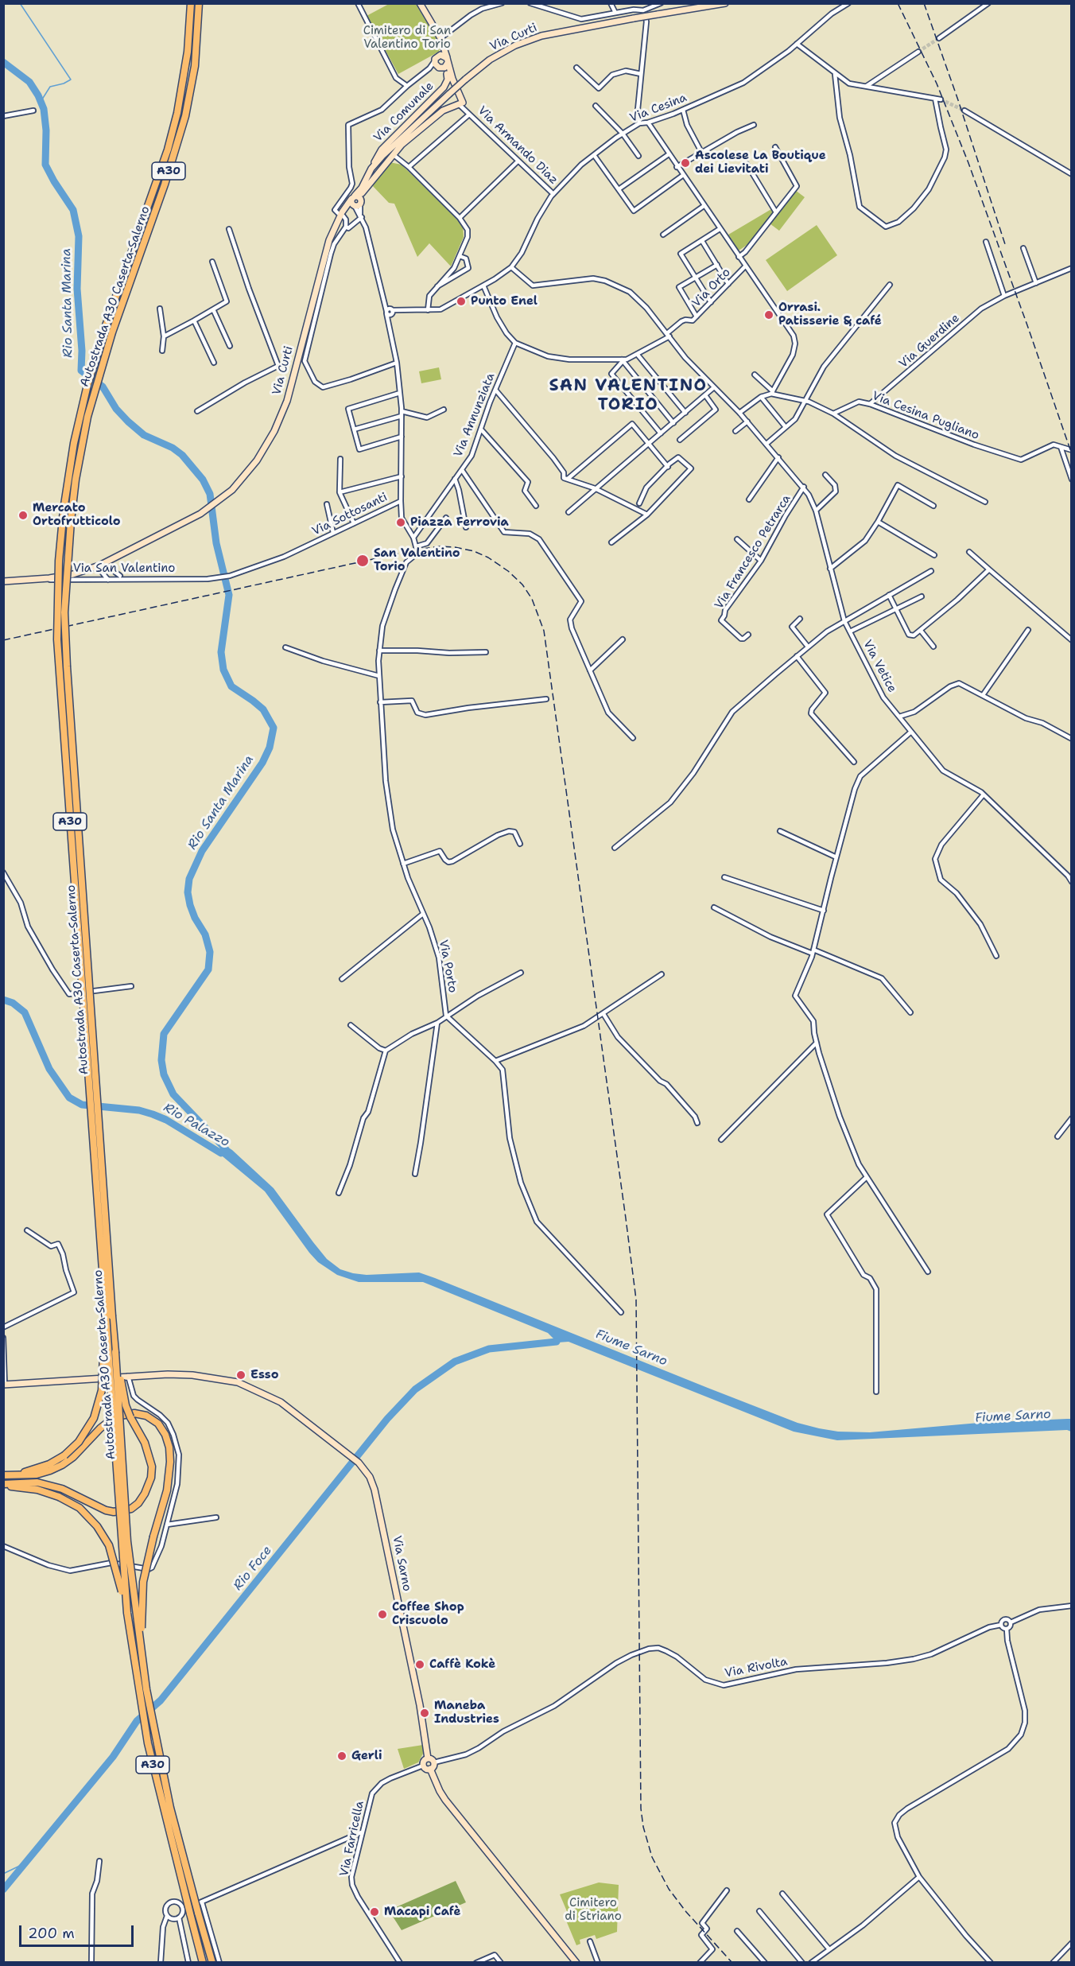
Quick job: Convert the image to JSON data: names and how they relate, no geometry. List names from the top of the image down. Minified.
{"streets":{"highway":["A30","Autostrada A30 Caserta-Salerno"],"main road":["Via Curti","Via Comunale","Via Armando Diaz","Via San Valentino","Via Sarno"],"street":["Via Cesina","Via Orto","Via Guerdine","Via Annunziata","Via Cesina Pugliano","Via Sottosanti","Via Francesco Petrarca","Via Vetice","Via Porto","Via Rivolta","Via Farricella"]},"crossings":[["Via Curti","Via Comunale"],["Via Curti","Via Armando Diaz"],["Via Curti","Via Sottosanti"],["Via Curti","Via San Valentino"],["Via Cesina","Via Armando Diaz"],["Via Cesina","Via Vetice"],["Via Comunale","Via Armando Diaz"],["Via Orto","Via Vetice"],["Via Guerdine","Via Cesina Pugliano"],["Via Sottosanti","Via San Valentino"],["Via Francesco Petrarca","Via Vetice"],["Via Sarno","Via Rivolta"],["Via Sarno","Via Farricella"],["Via Rivolta","Via Farricella"]],"districts":["SAN VALENTINO TORIO"],"water":["Rio Santa Marina","Rio Palazzo","Fiume Sarno","Rio Foce"],"parks":["Cimitero di San Valentino Torio","Cimitero di Striano"],"places":["Ascolese La Boutique dei Lievitati","Punto Enel","Orrasi. Patisserie & café","Mercato Ortofrutticolo","Piazza Ferrovia","San Valentino Torio","Esso","Coffee Shop Criscuolo","Caffè Kokè","Maneba Industries","Gerli","Macapi Cafè"],"scale_bar":"200 m"}
